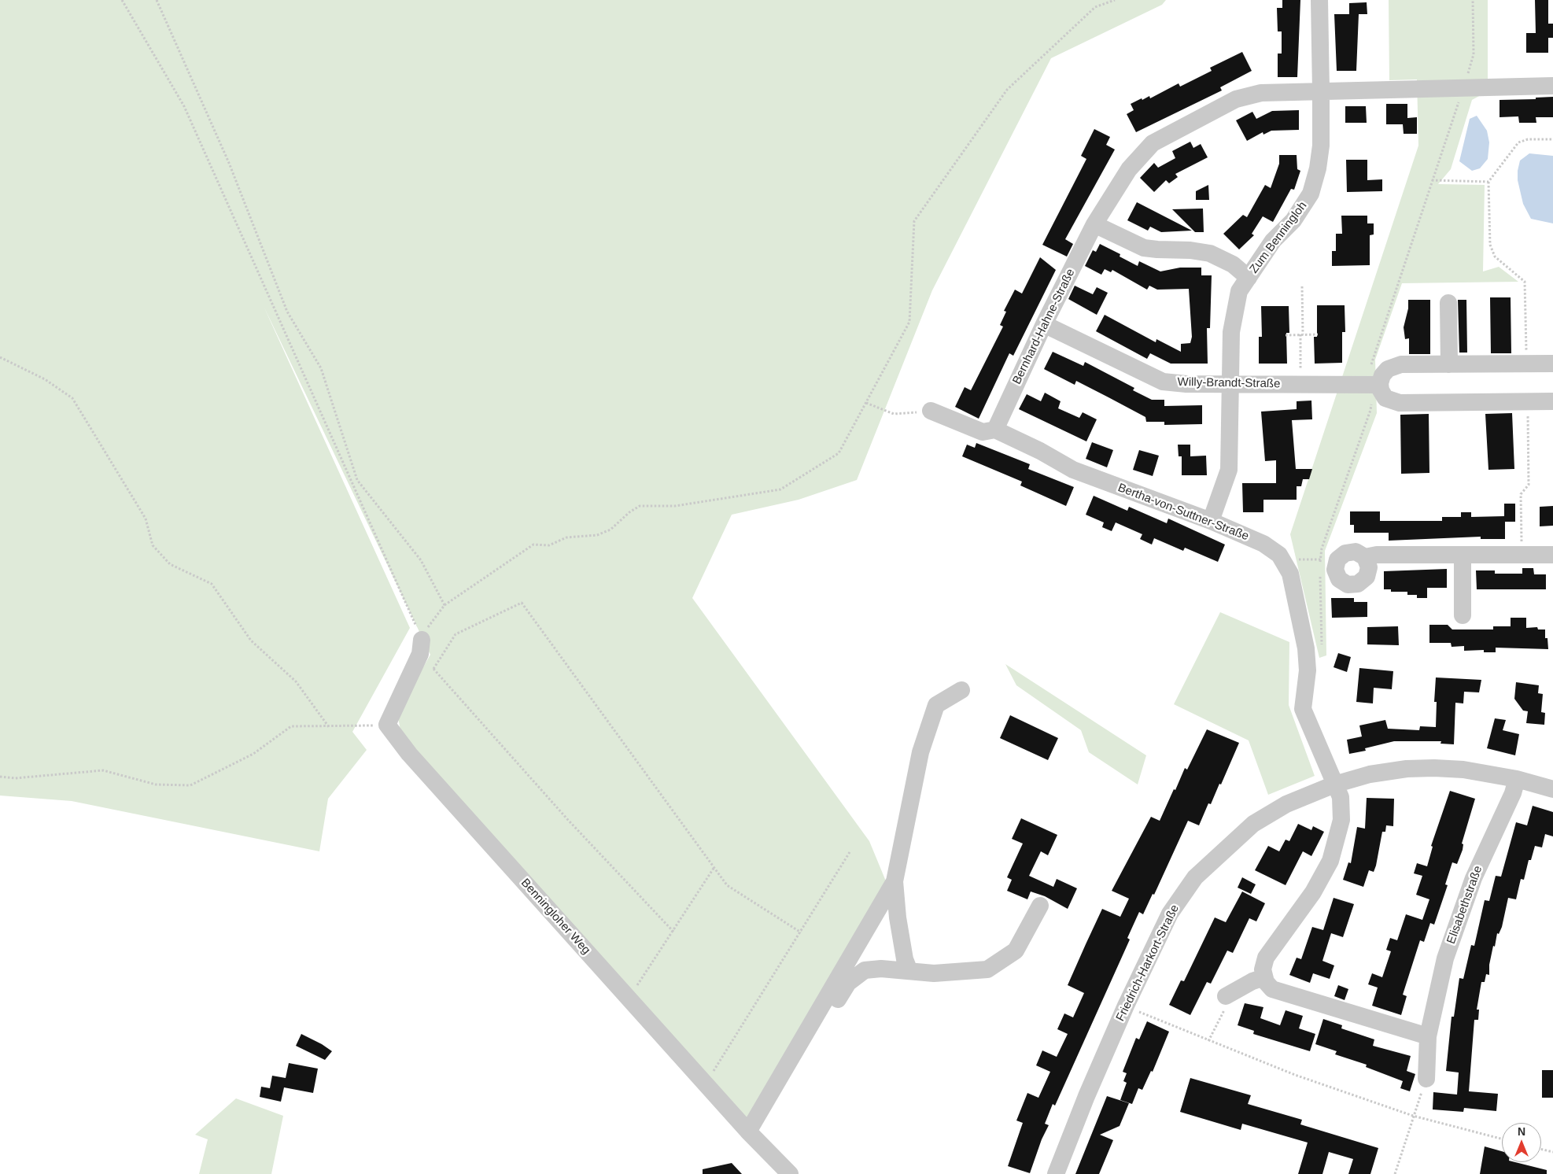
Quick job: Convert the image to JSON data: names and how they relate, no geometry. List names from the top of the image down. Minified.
{"streets":{"street":["Zum Benningloh","Bernhard-Hahne-Straße","Willy-Brandt-Straße","Bertha-von-Suttner-Straße","Elisabethstraße","Benningloher Weg","Friedrich-Harkort-Straße"]},"crossings":[["Zum Benningloh","Bernhard-Hahne-Straße"],["Zum Benningloh","Willy-Brandt-Straße"],["Zum Benningloh","Bertha-von-Suttner-Straße"],["Bernhard-Hahne-Straße","Willy-Brandt-Straße"],["Bernhard-Hahne-Straße","Bertha-von-Suttner-Straße"],["Bertha-von-Suttner-Straße","Friedrich-Harkort-Straße"],["Elisabethstraße","Friedrich-Harkort-Straße"]],"north":"top"}
